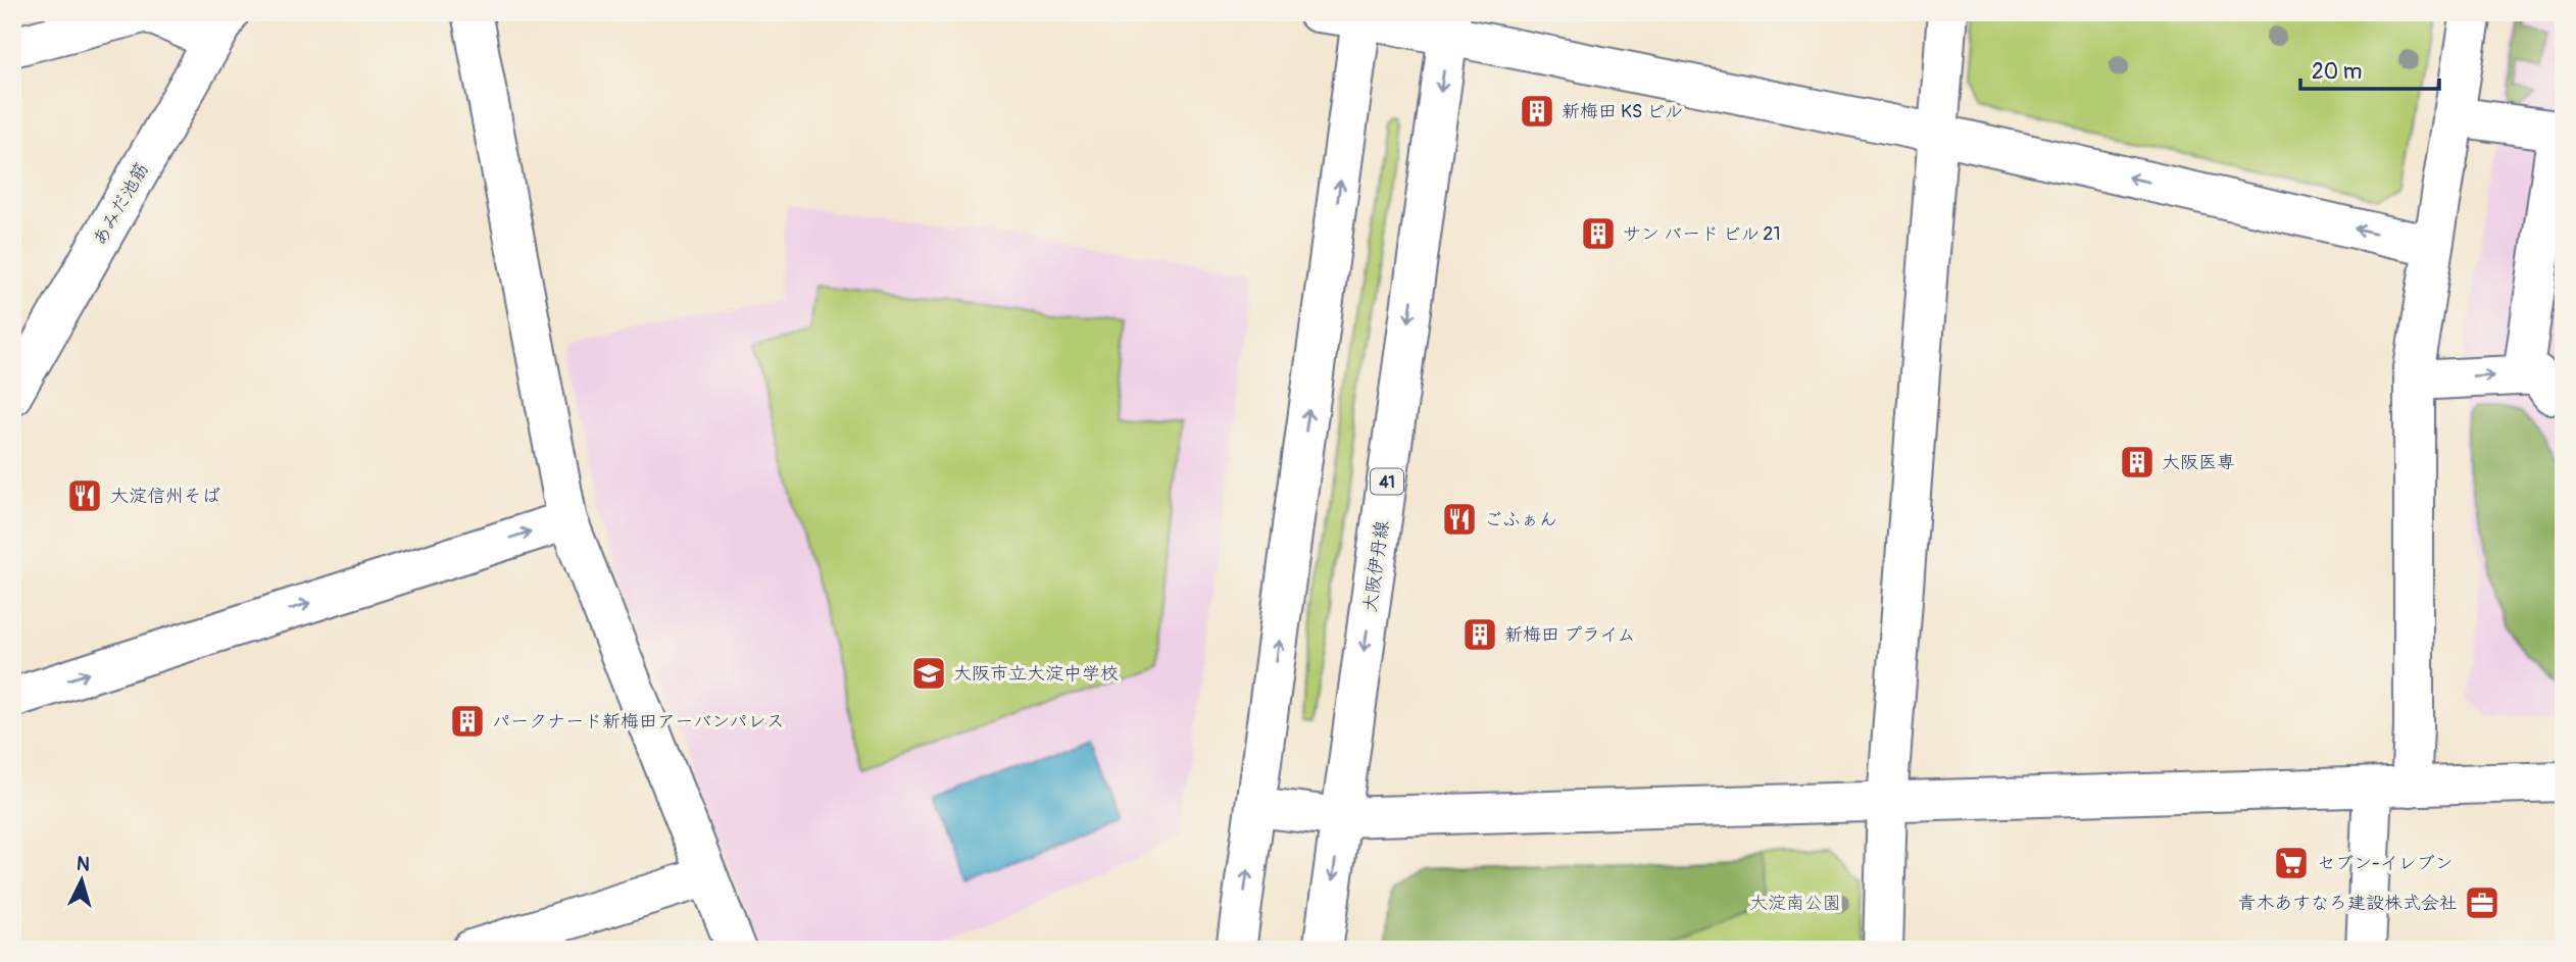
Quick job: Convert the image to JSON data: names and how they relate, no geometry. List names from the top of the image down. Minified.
{"streets":{"street":["あみだ池筋","41","大阪伊丹線"]},"parks":["大淀南公園"],"places":{"building":["新梅田 KS ビル","サン バード ビル 21","大阪医専","新梅田 プライム","パークナード新梅田アーバンパレス"],"restaurant":["大淀信州そば","ごふぁん"],"school or university":["大阪市立大淀中学校"],"supermarket":["セブン-イレブン"],"office":["青木あすなろ建設株式会社"]},"scale_bar":"20 m","north":"top"}
